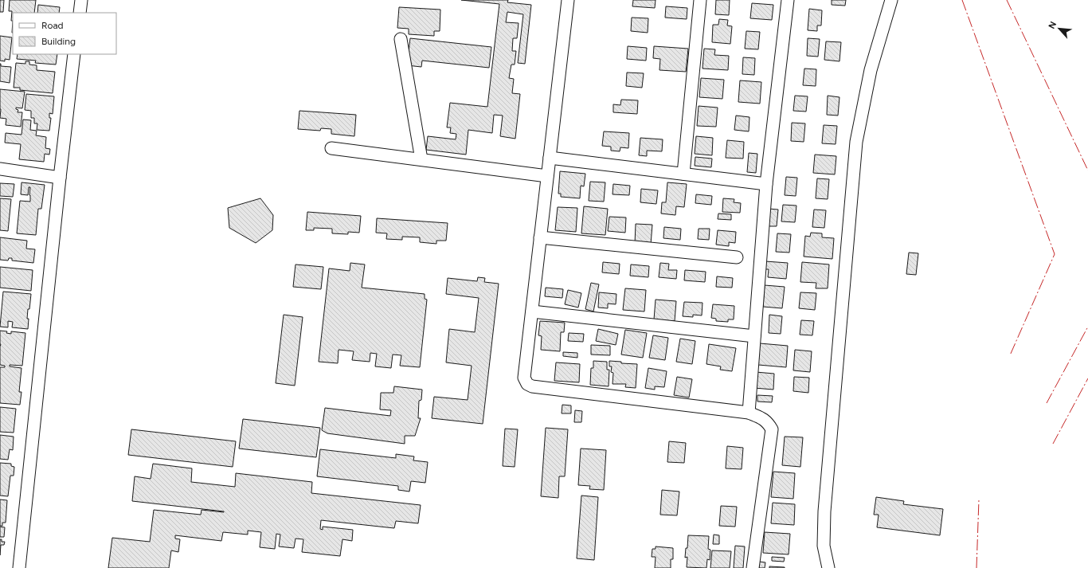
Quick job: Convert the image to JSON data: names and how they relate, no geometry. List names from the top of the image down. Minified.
{"legend":["Road","Building"],"north":"top left"}
